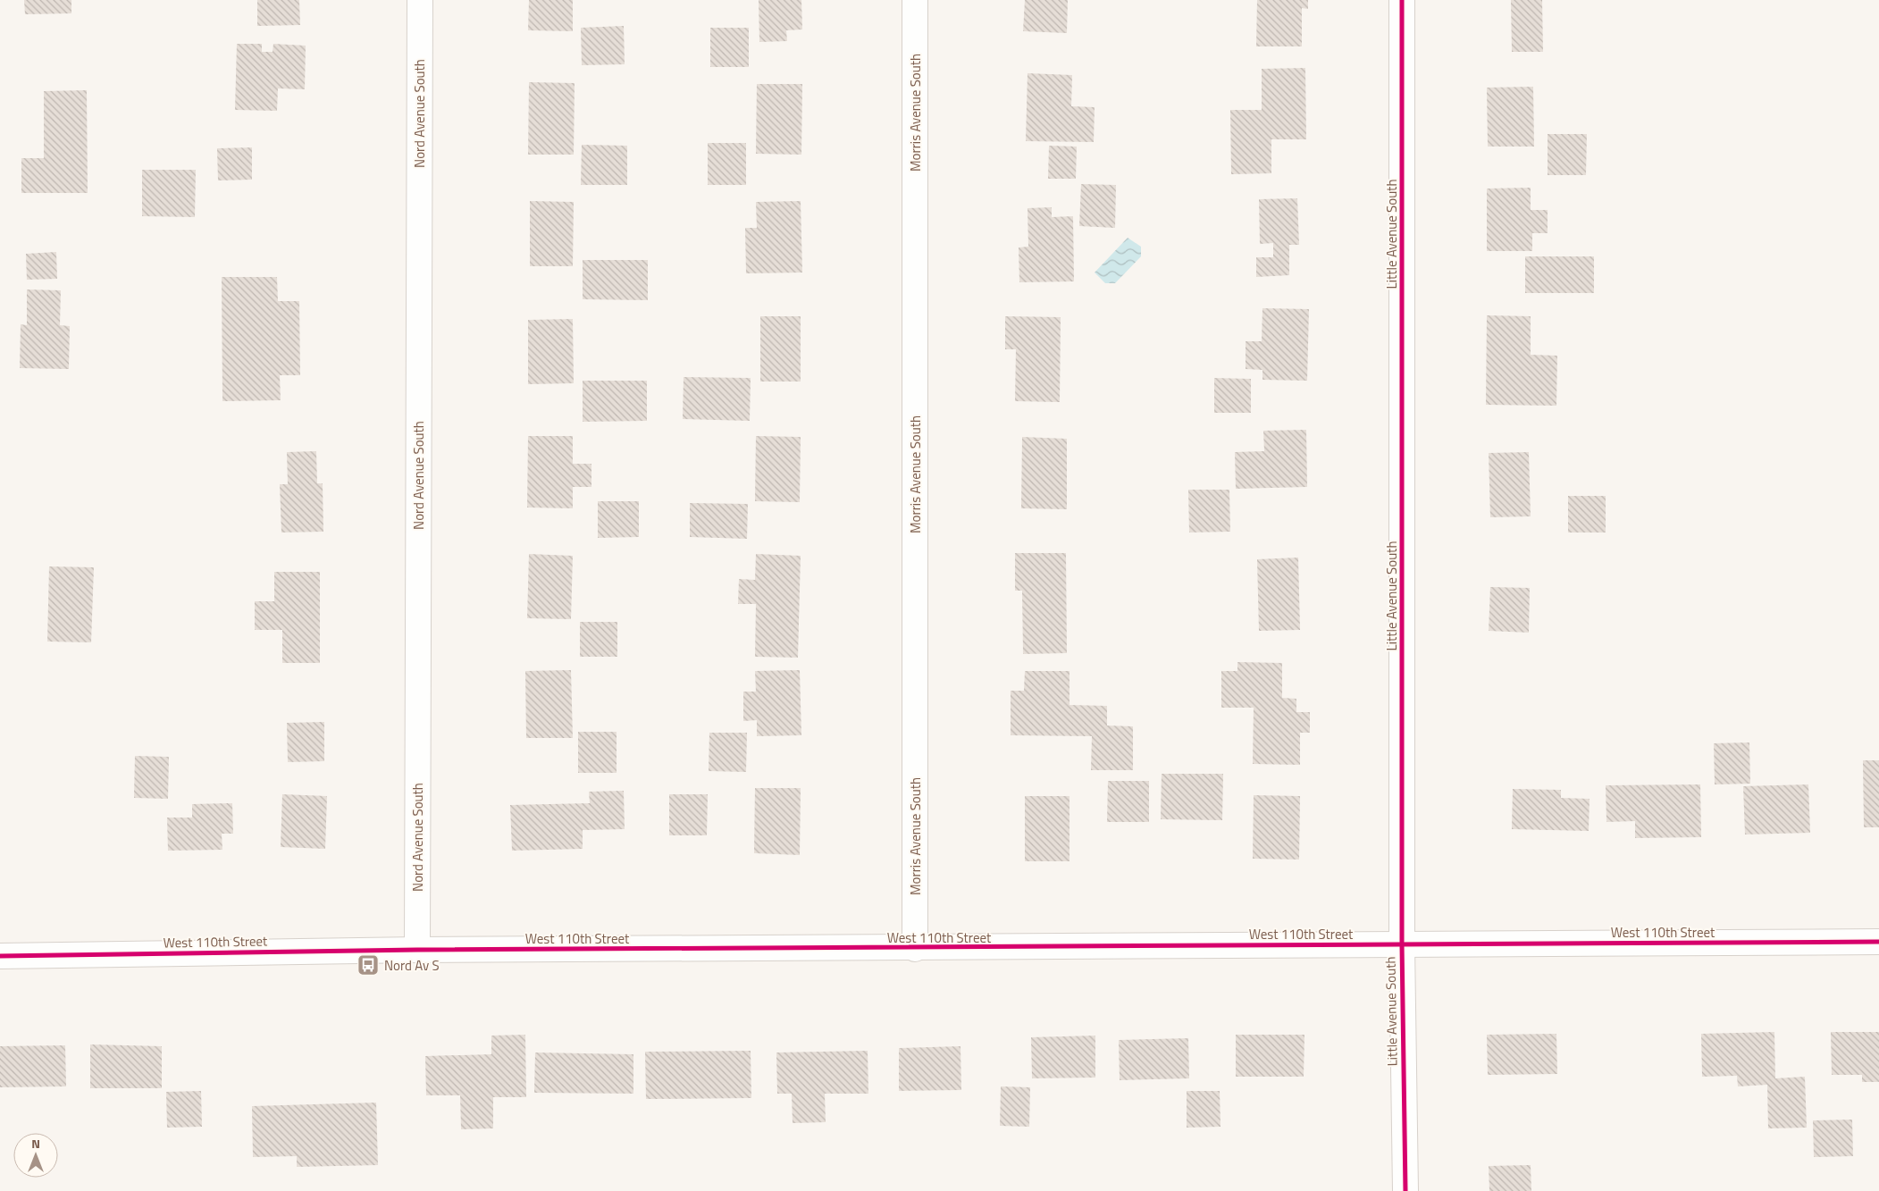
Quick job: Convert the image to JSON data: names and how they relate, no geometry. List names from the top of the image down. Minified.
{"streets":{"street":["Morris Avenue South","Nord Avenue South","Little Avenue South","West 110th Street"]},"crossings":[["Morris Avenue South","West 110th Street"],["Nord Avenue South","West 110th Street"],["Little Avenue South","West 110th Street"]],"places":{"bus stop":["Nord Av S"]},"north":"top"}
